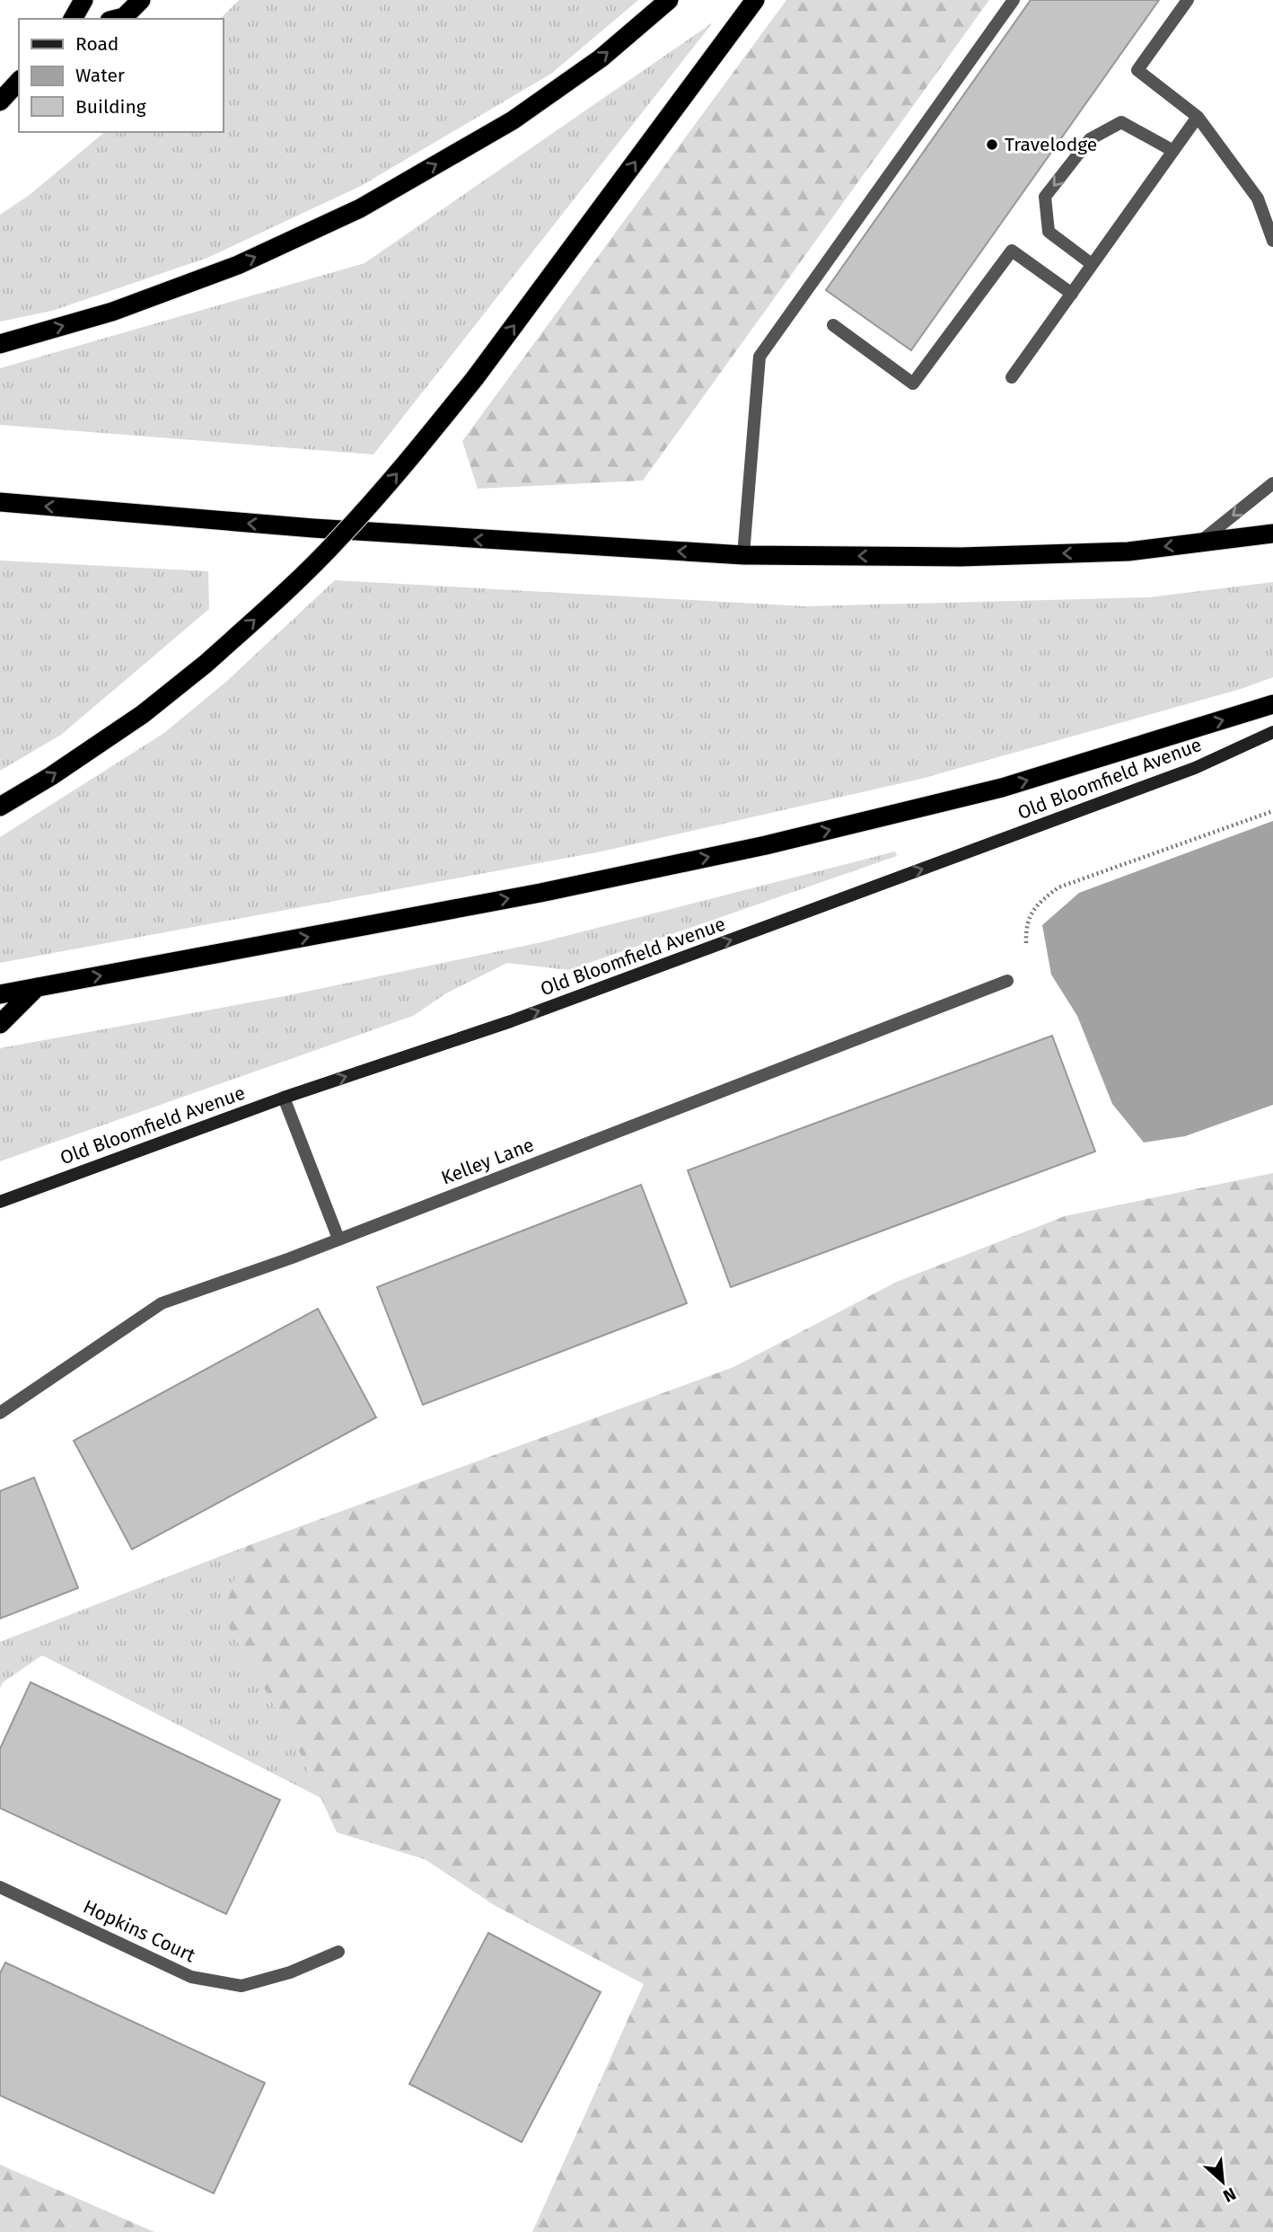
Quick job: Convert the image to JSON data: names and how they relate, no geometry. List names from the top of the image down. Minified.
{"streets":{"street":["Old Bloomfield Avenue","Kelley Lane","Hopkins Court"]},"one_way":["Old Bloomfield Avenue"],"places":["Travelodge"],"legend":["Road","Water","Building"],"north":"bottom right"}
